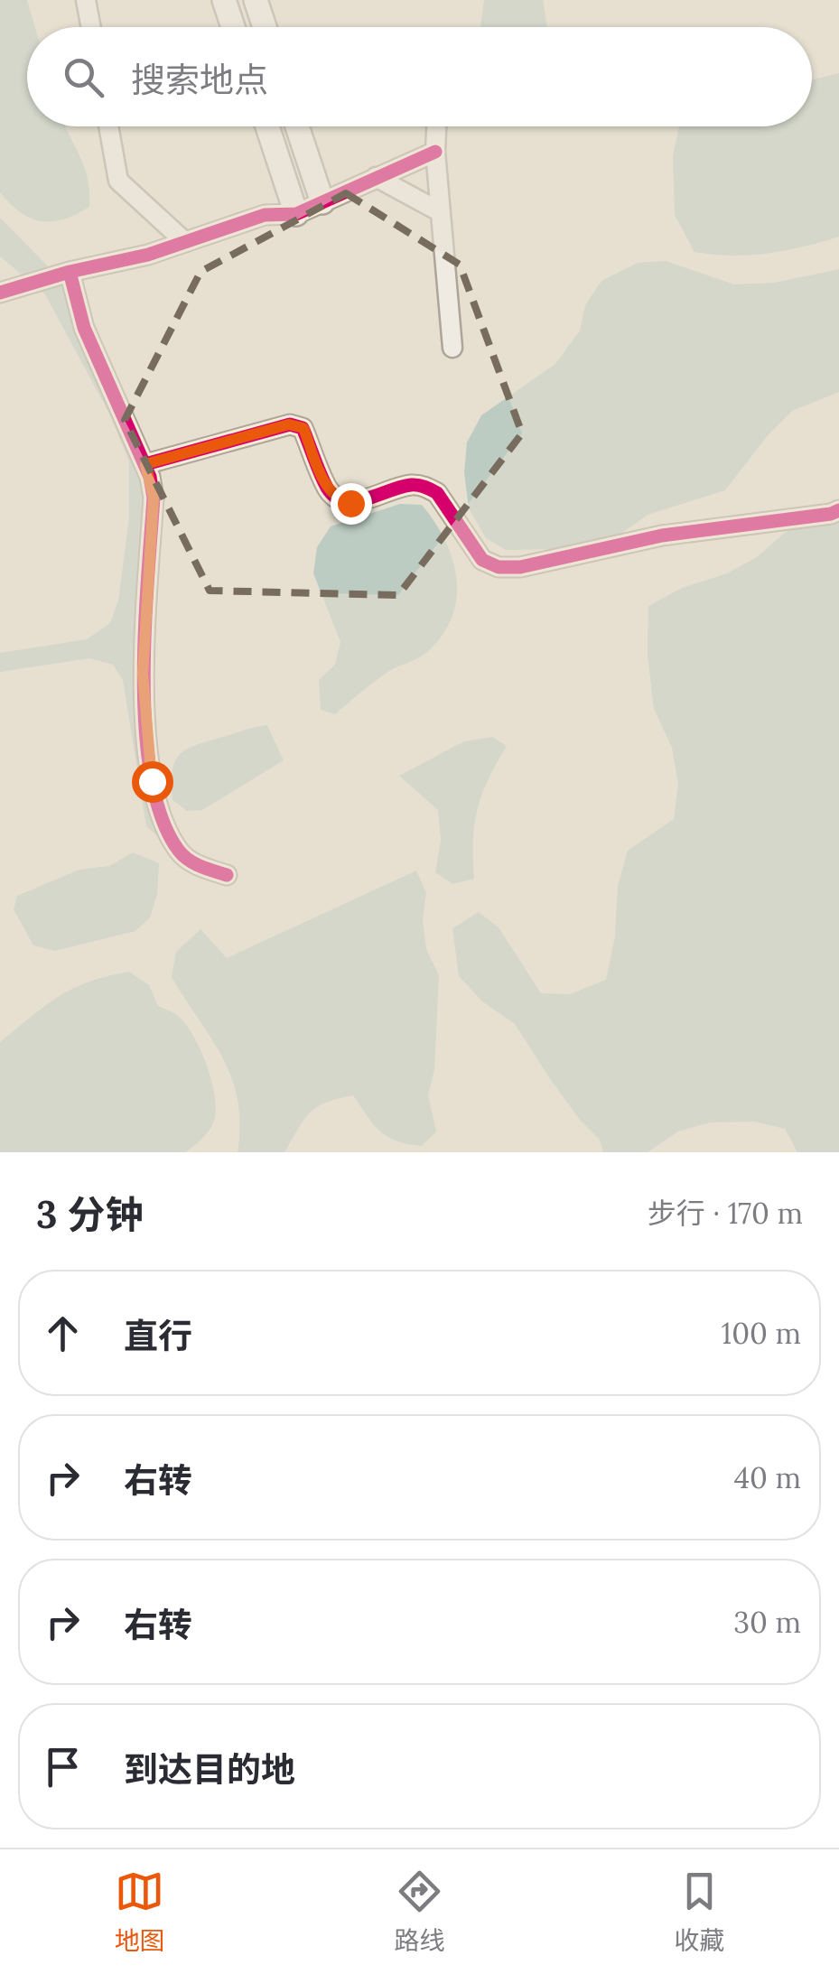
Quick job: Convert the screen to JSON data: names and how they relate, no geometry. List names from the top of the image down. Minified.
{"page":{"search":"搜索地点","heading":["3 分钟","步行 · 170 m"],"list":[["直行","100 m"],["右转","40 m"],["右转","30 m"],"到达目的地"],"nav":["地图","路线","收藏"]}}
